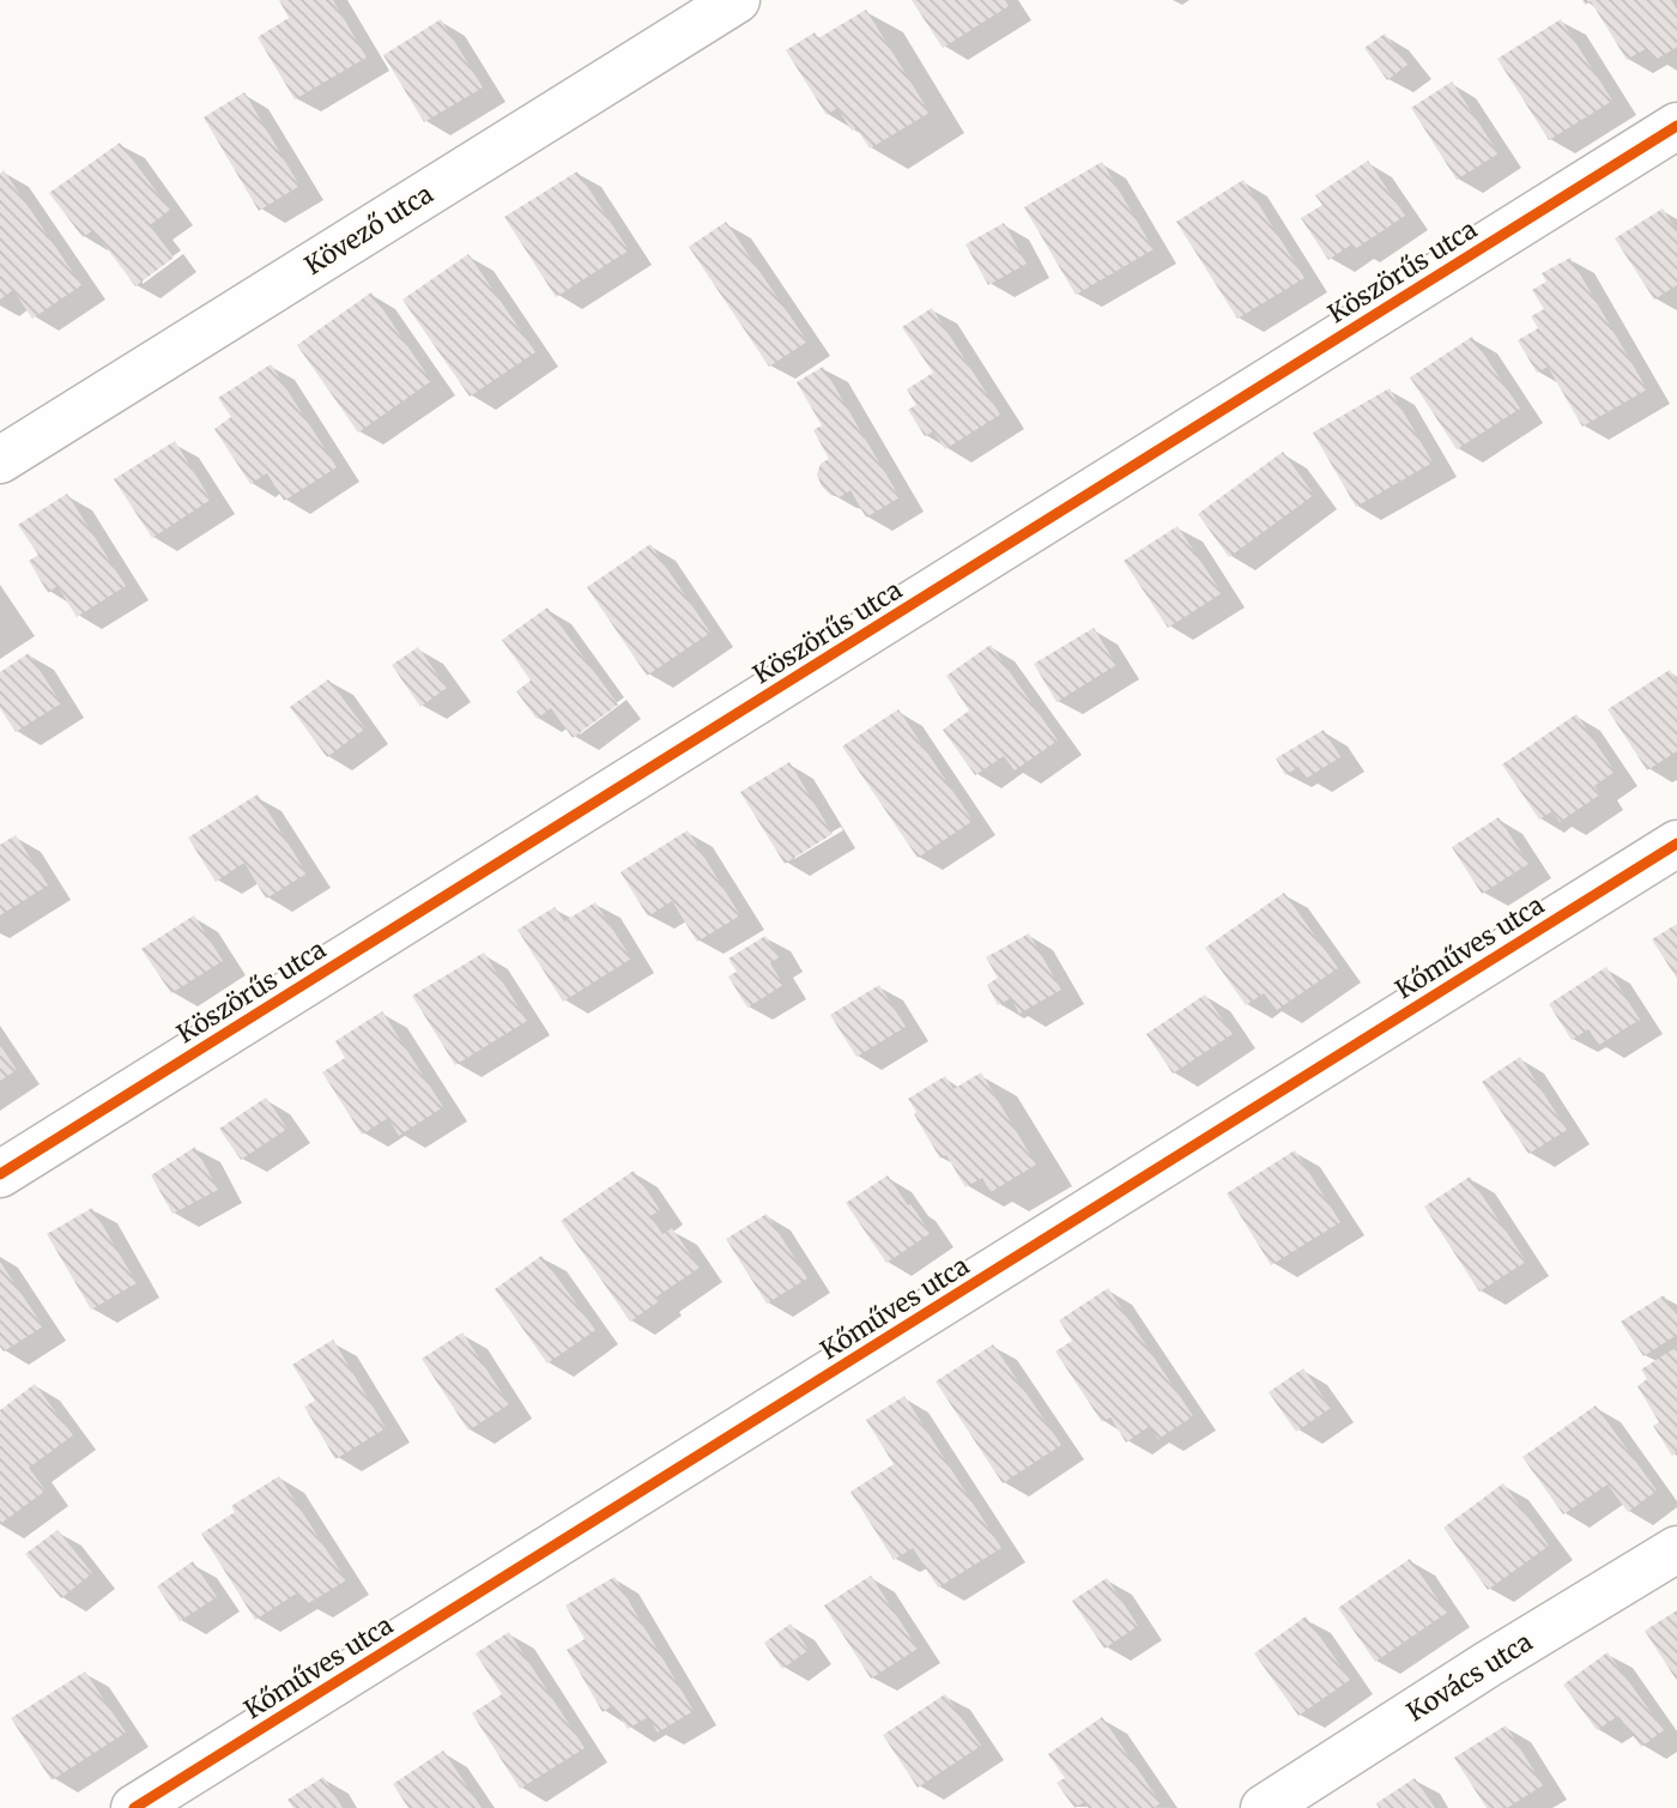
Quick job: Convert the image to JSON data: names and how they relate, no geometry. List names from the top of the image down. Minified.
{"streets":{"street":["Kövező utca","Köszörűs utca","Kőműves utca","Kovács utca"]}}
